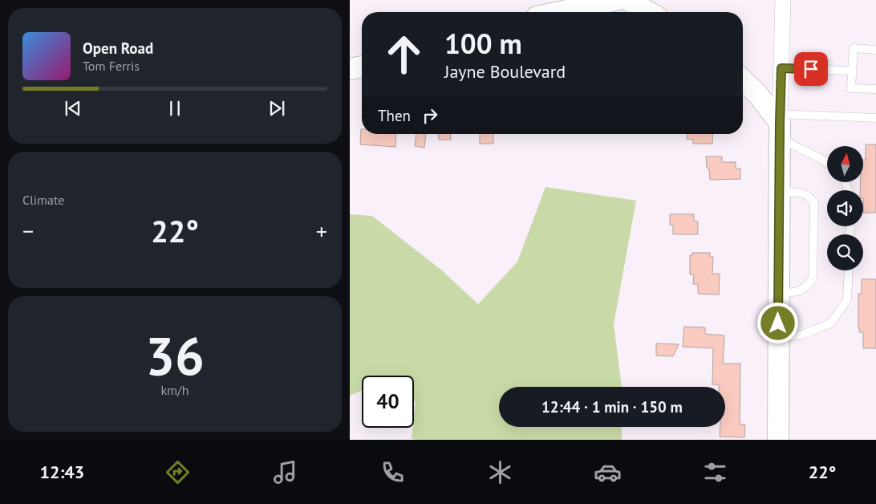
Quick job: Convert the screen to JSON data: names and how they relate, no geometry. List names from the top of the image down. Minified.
{"north":"top","page":{"turn":["100 m","Jayne Boulevard"],"song":["Open Road","Tom Ferris"],"then":"Then","tile":["Climate",["36","km/h"]],"heat":["−","22°","+"],"limit":"40","trip":"12:44 · 1 min · 150 m","tabs":["12:43","22°"]}}
